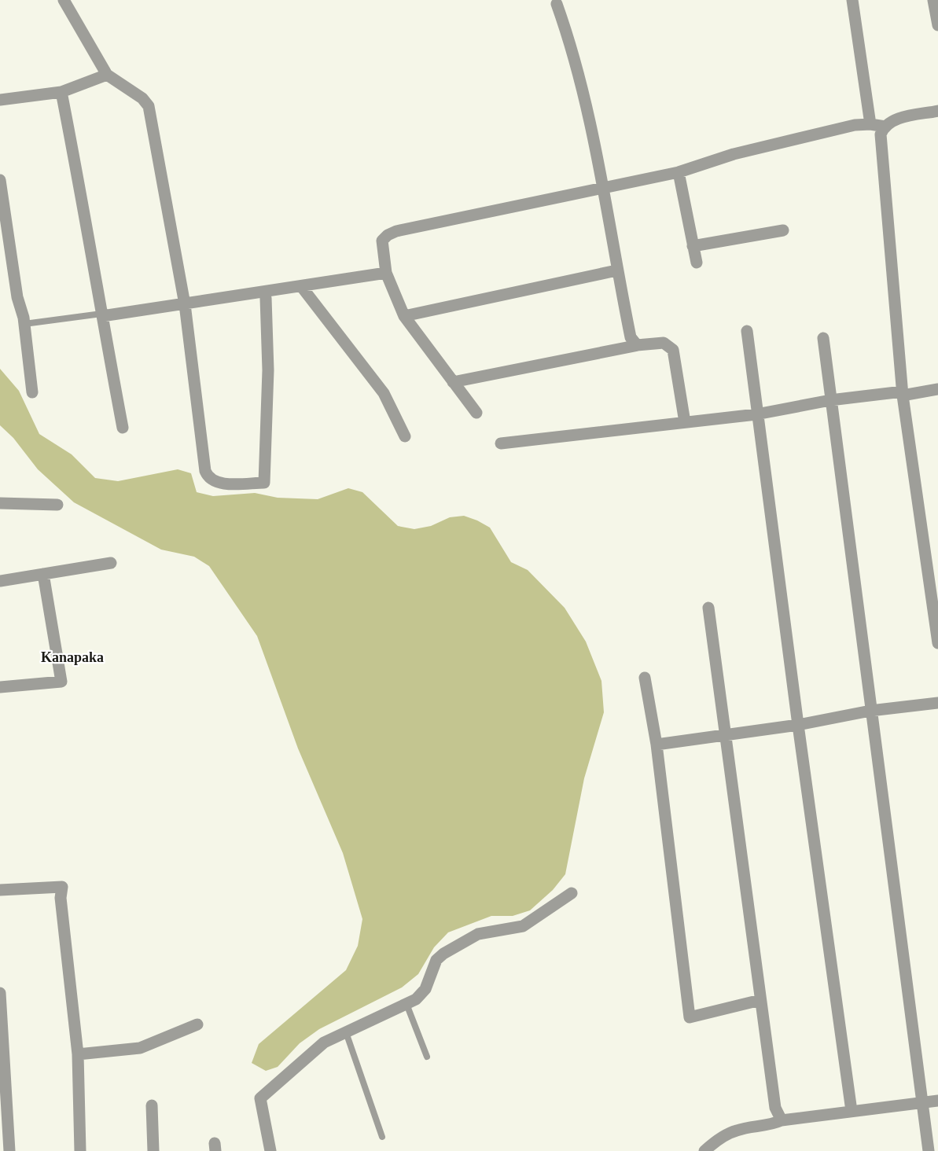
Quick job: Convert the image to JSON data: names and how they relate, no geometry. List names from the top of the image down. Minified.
{"districts":["Kanapaka"]}
